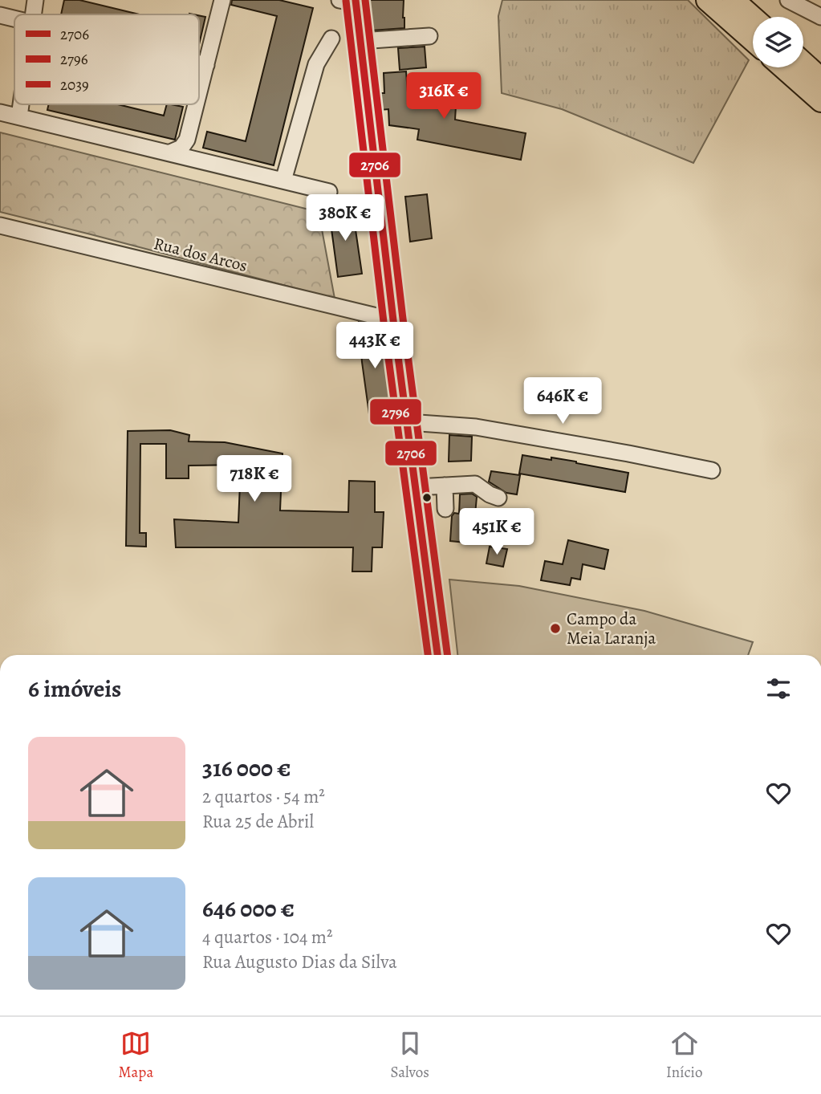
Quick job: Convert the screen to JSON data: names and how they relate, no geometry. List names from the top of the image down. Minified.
{"streets":{"street":["Rua dos Arcos"]},"places":["Campo da Meia Laranja"],"lines":["transit line 2706","transit line 2039","transit line 2796"],"legend":["2706","2796","2039"],"page":{"price":["316K €","380K €","443K €","646K €","718K €","451K €"],"heading":"6 imóveis","list":[{"name":"316 000 €","note":"2 quartos · 54 m² · Rua 25 de Abril"},{"name":"646 000 €","note":"4 quartos · 104 m² · Rua Augusto Dias da Silva"}],"tabs":["Mapa","Salvos","Início"]}}
